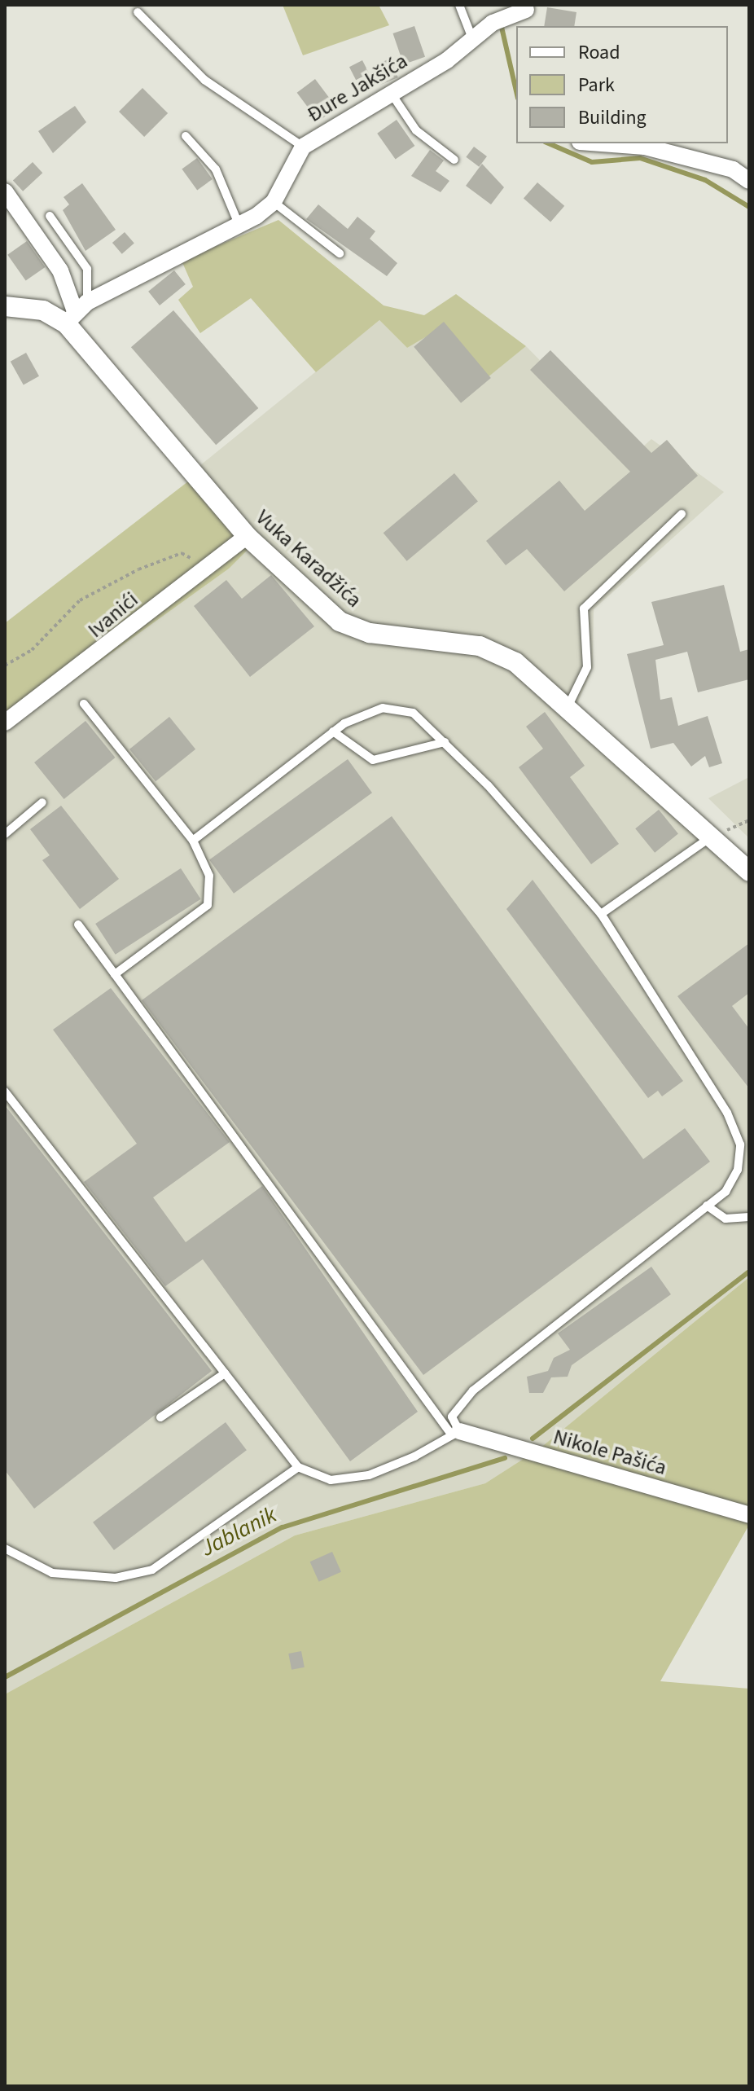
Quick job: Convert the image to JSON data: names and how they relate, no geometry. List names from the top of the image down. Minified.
{"streets":{"street":["Đure Jakšića","Vuka Karadžića","Ivanići","Nikole Pašića"]},"crossings":[["Đure Jakšića","Vuka Karadžića"],["Vuka Karadžića","Ivanići"]],"water":["Jablanik"],"legend":["Road","Park","Building"]}
